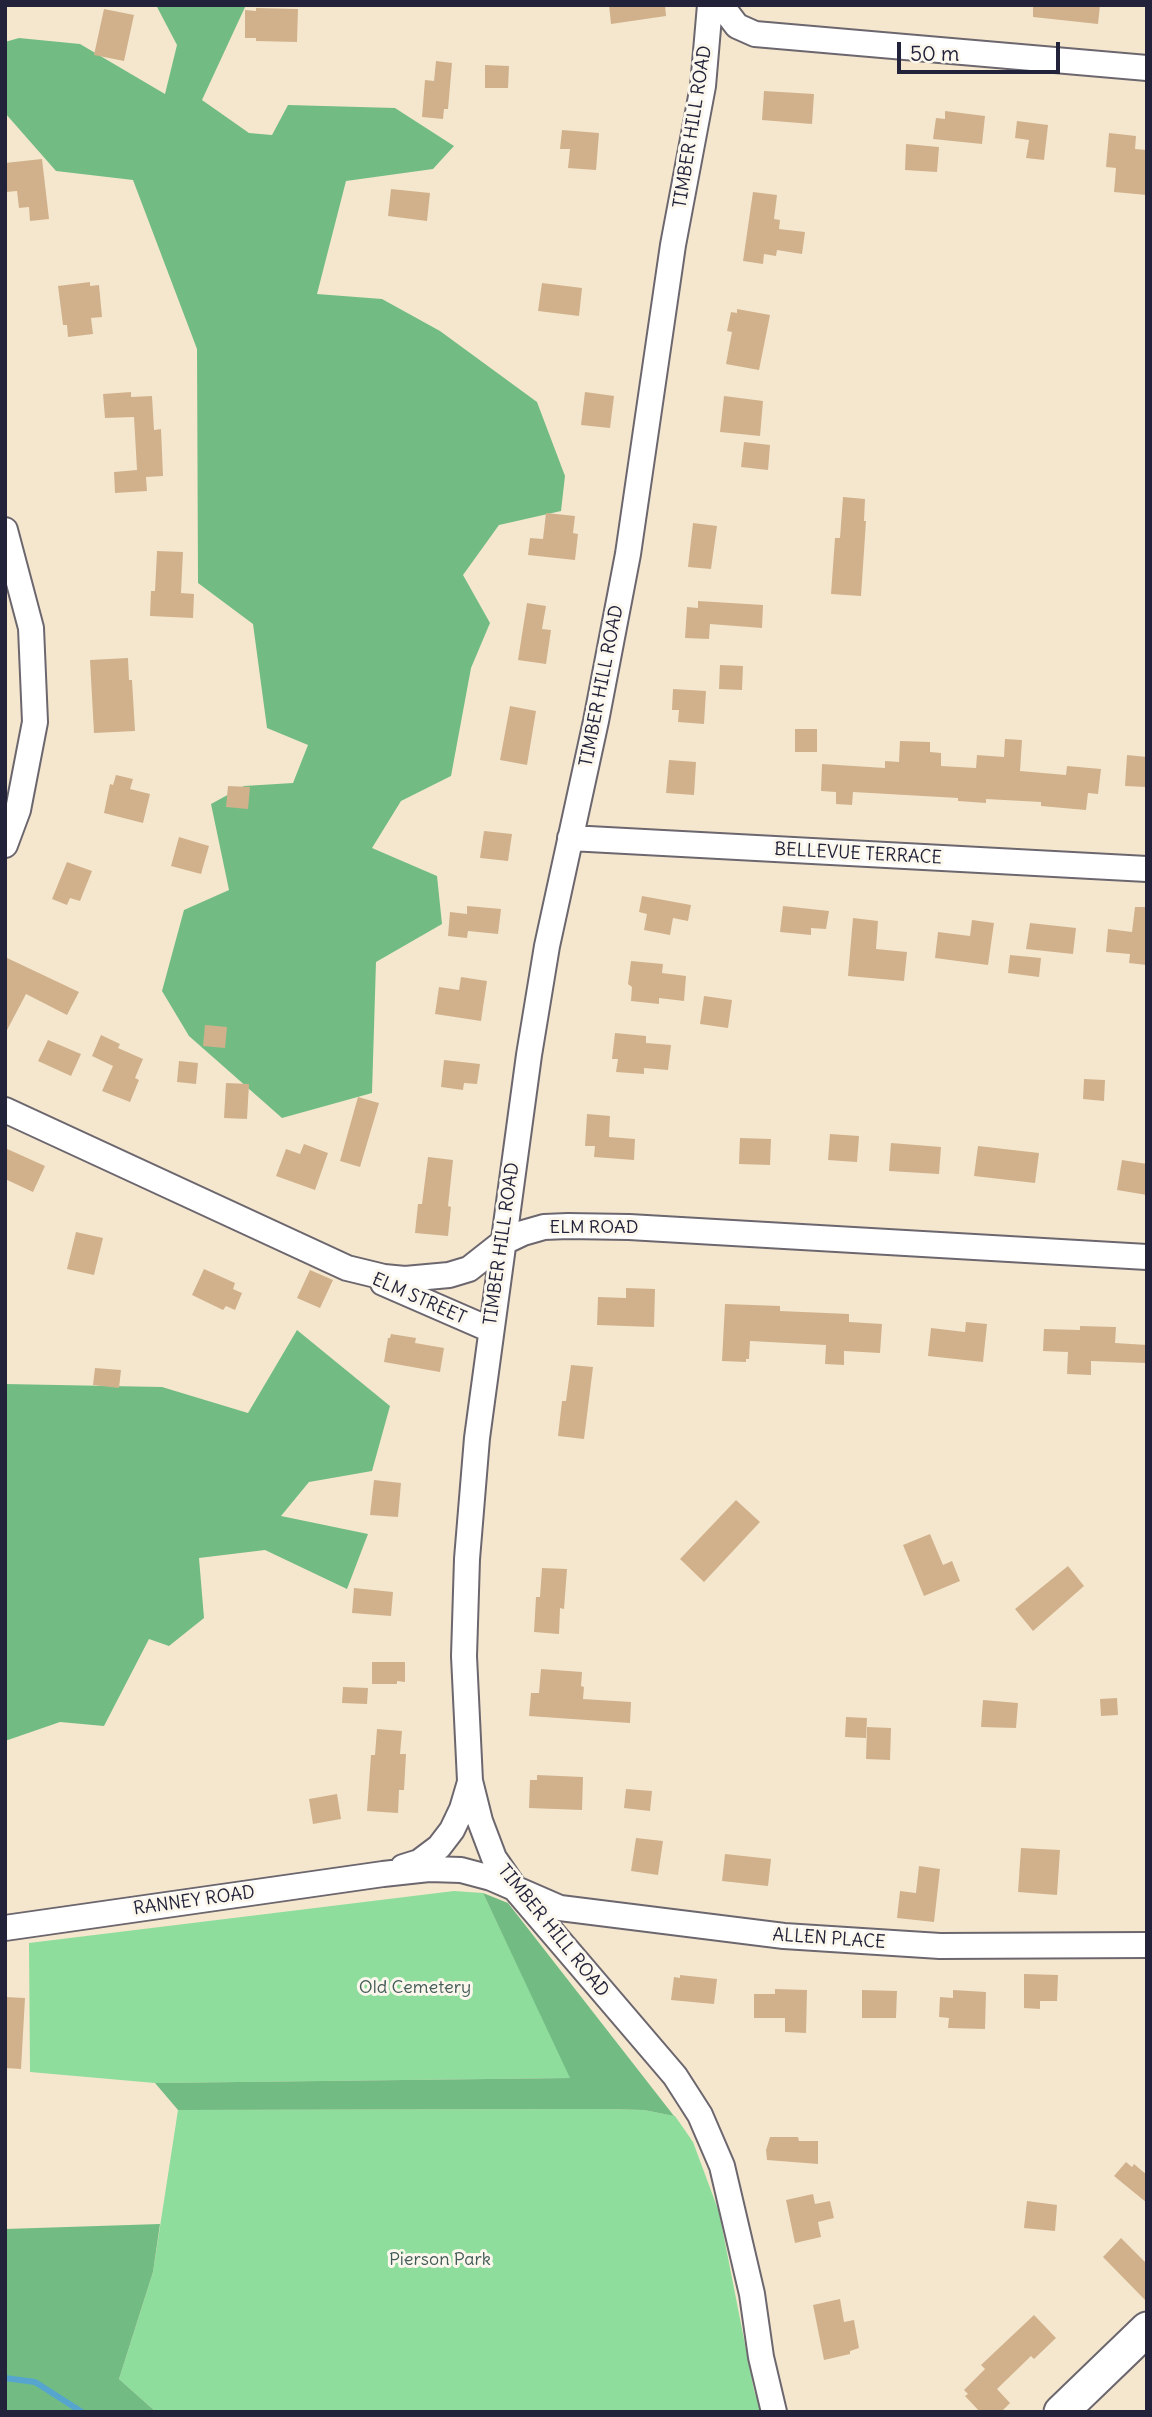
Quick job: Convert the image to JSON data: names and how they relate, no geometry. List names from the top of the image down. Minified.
{"streets":{"street":["TIMBER HILL ROAD","BELLEVUE TERRACE","ELM ROAD","ELM STREET","RANNEY ROAD","ALLEN PLACE"]},"crossings":[["TIMBER HILL ROAD","BELLEVUE TERRACE"],["TIMBER HILL ROAD","ELM ROAD"],["TIMBER HILL ROAD","ELM STREET"],["TIMBER HILL ROAD","RANNEY ROAD"],["TIMBER HILL ROAD","ALLEN PLACE"],["ELM ROAD","ELM STREET"],["RANNEY ROAD","ALLEN PLACE"]],"parks":["Old Cemetery","Pierson Park"],"scale_bar":"50 m"}
